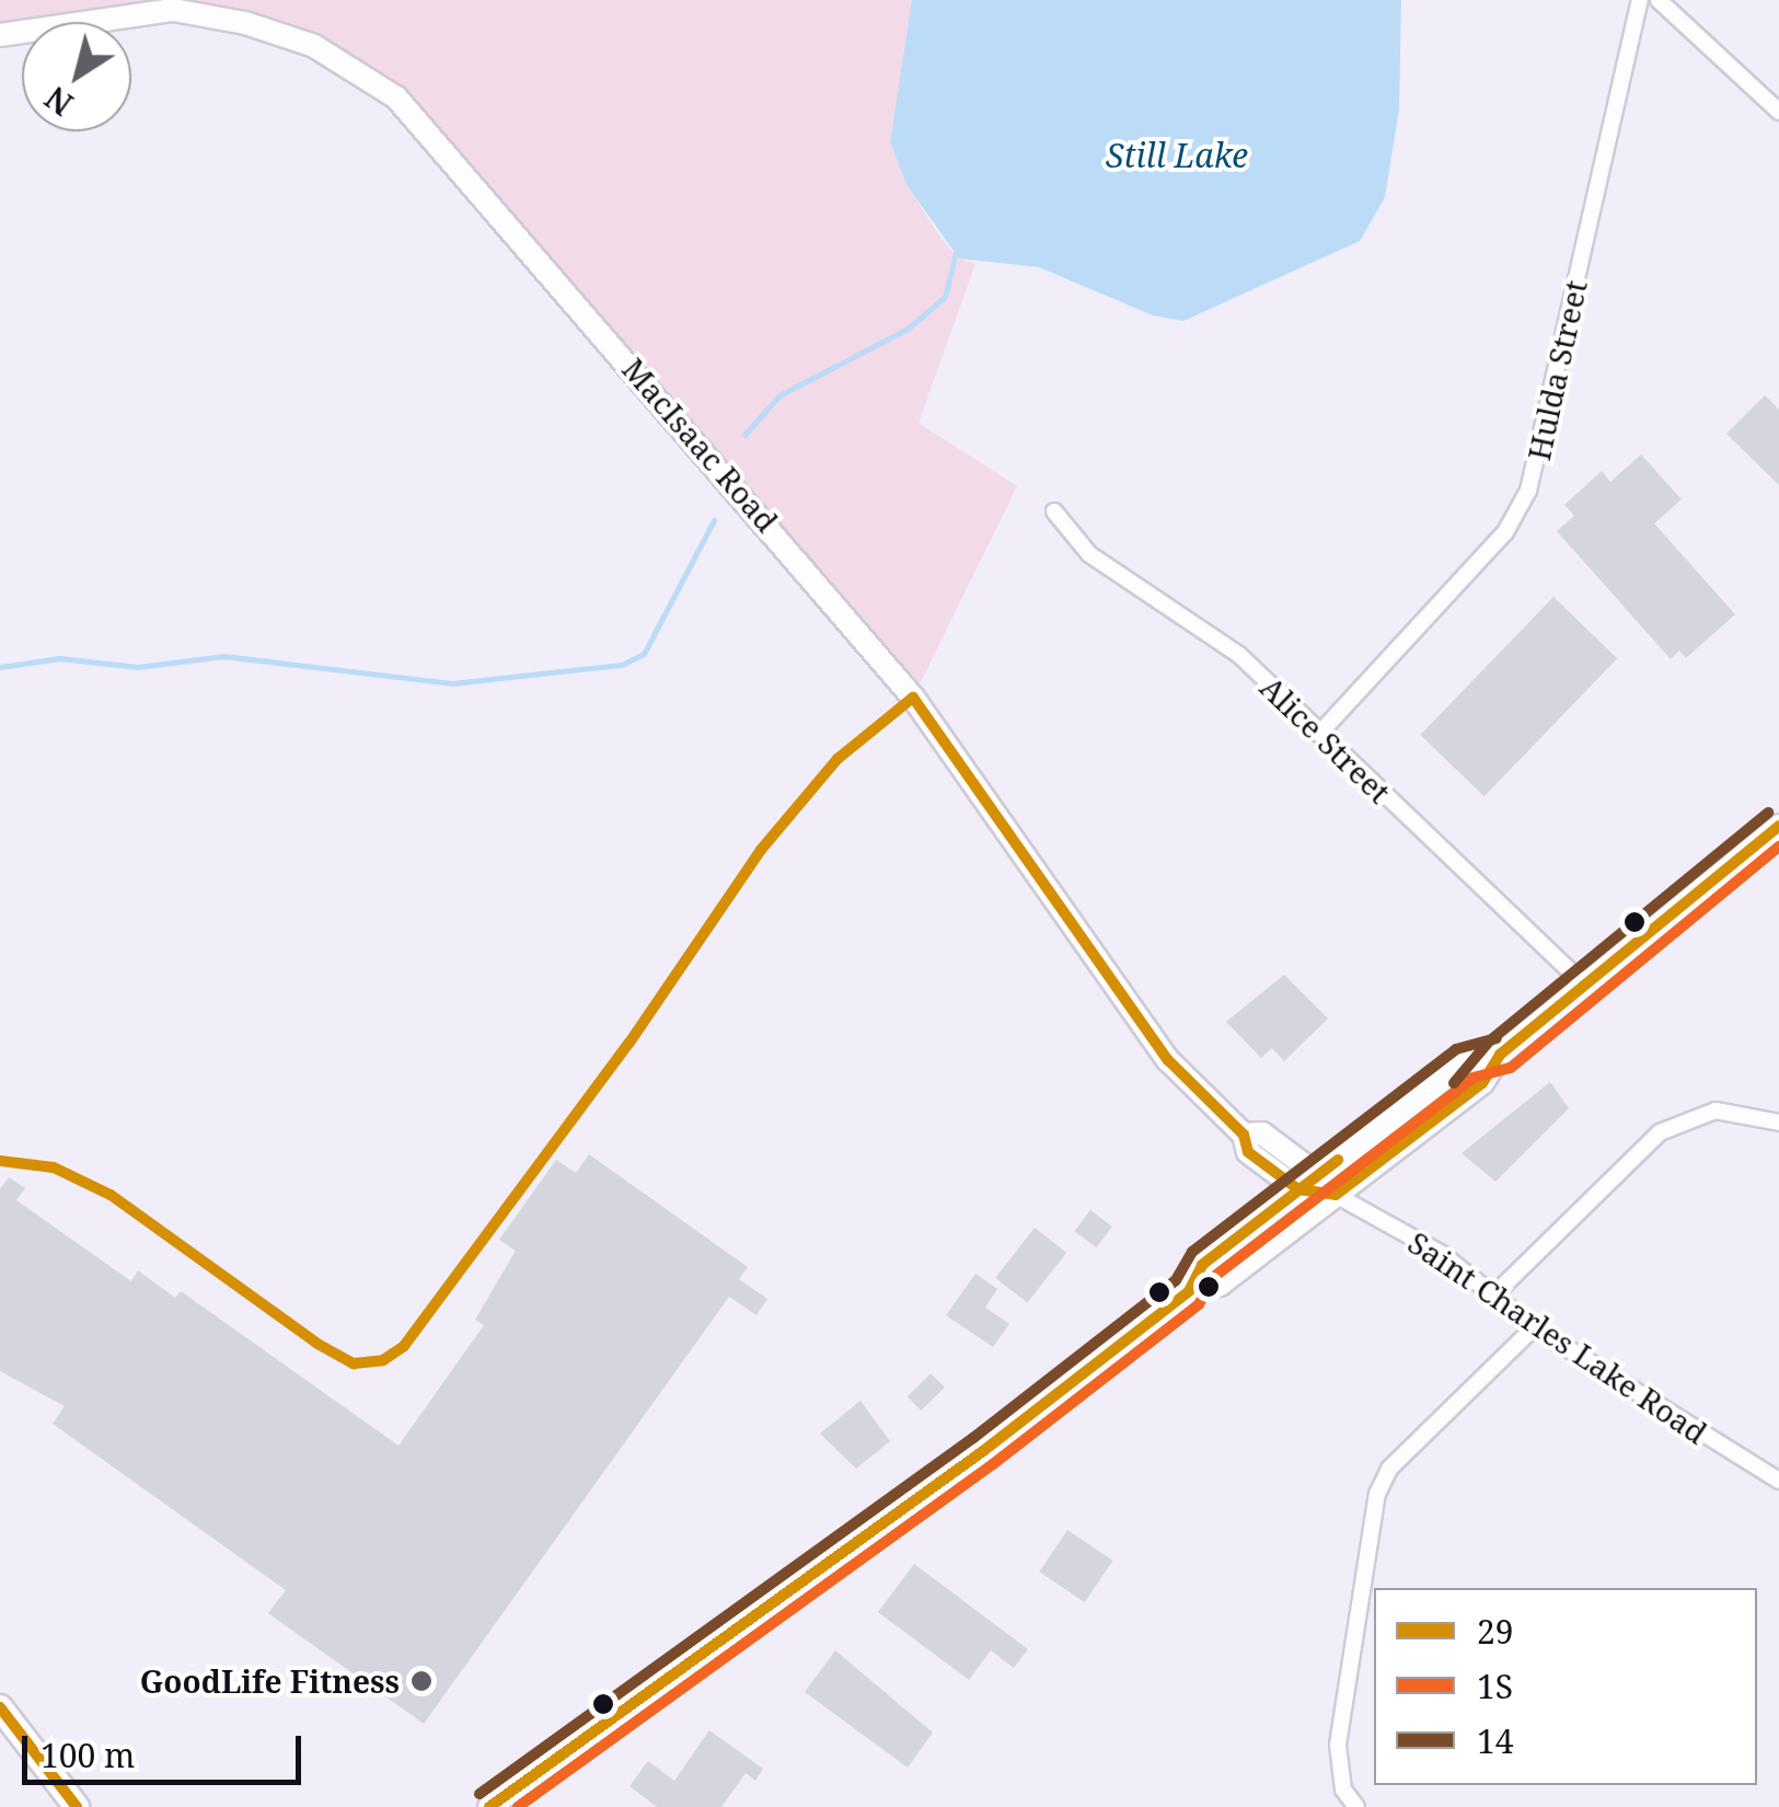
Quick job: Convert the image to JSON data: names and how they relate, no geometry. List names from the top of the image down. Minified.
{"streets":{"main road":["MacIsaac Road"],"street":["Hulda Street","Alice Street","Saint Charles Lake Road"]},"crossings":[["Hulda Street","Alice Street"],["MacIsaac Road","Saint Charles Lake Road"]],"water":["Still Lake"],"places":["GoodLife Fitness"],"lines":["transit line 29","transit line 14","transit line 1S"],"legend":["29","1S","14"],"scale_bar":"100 m","north":"bottom left"}
